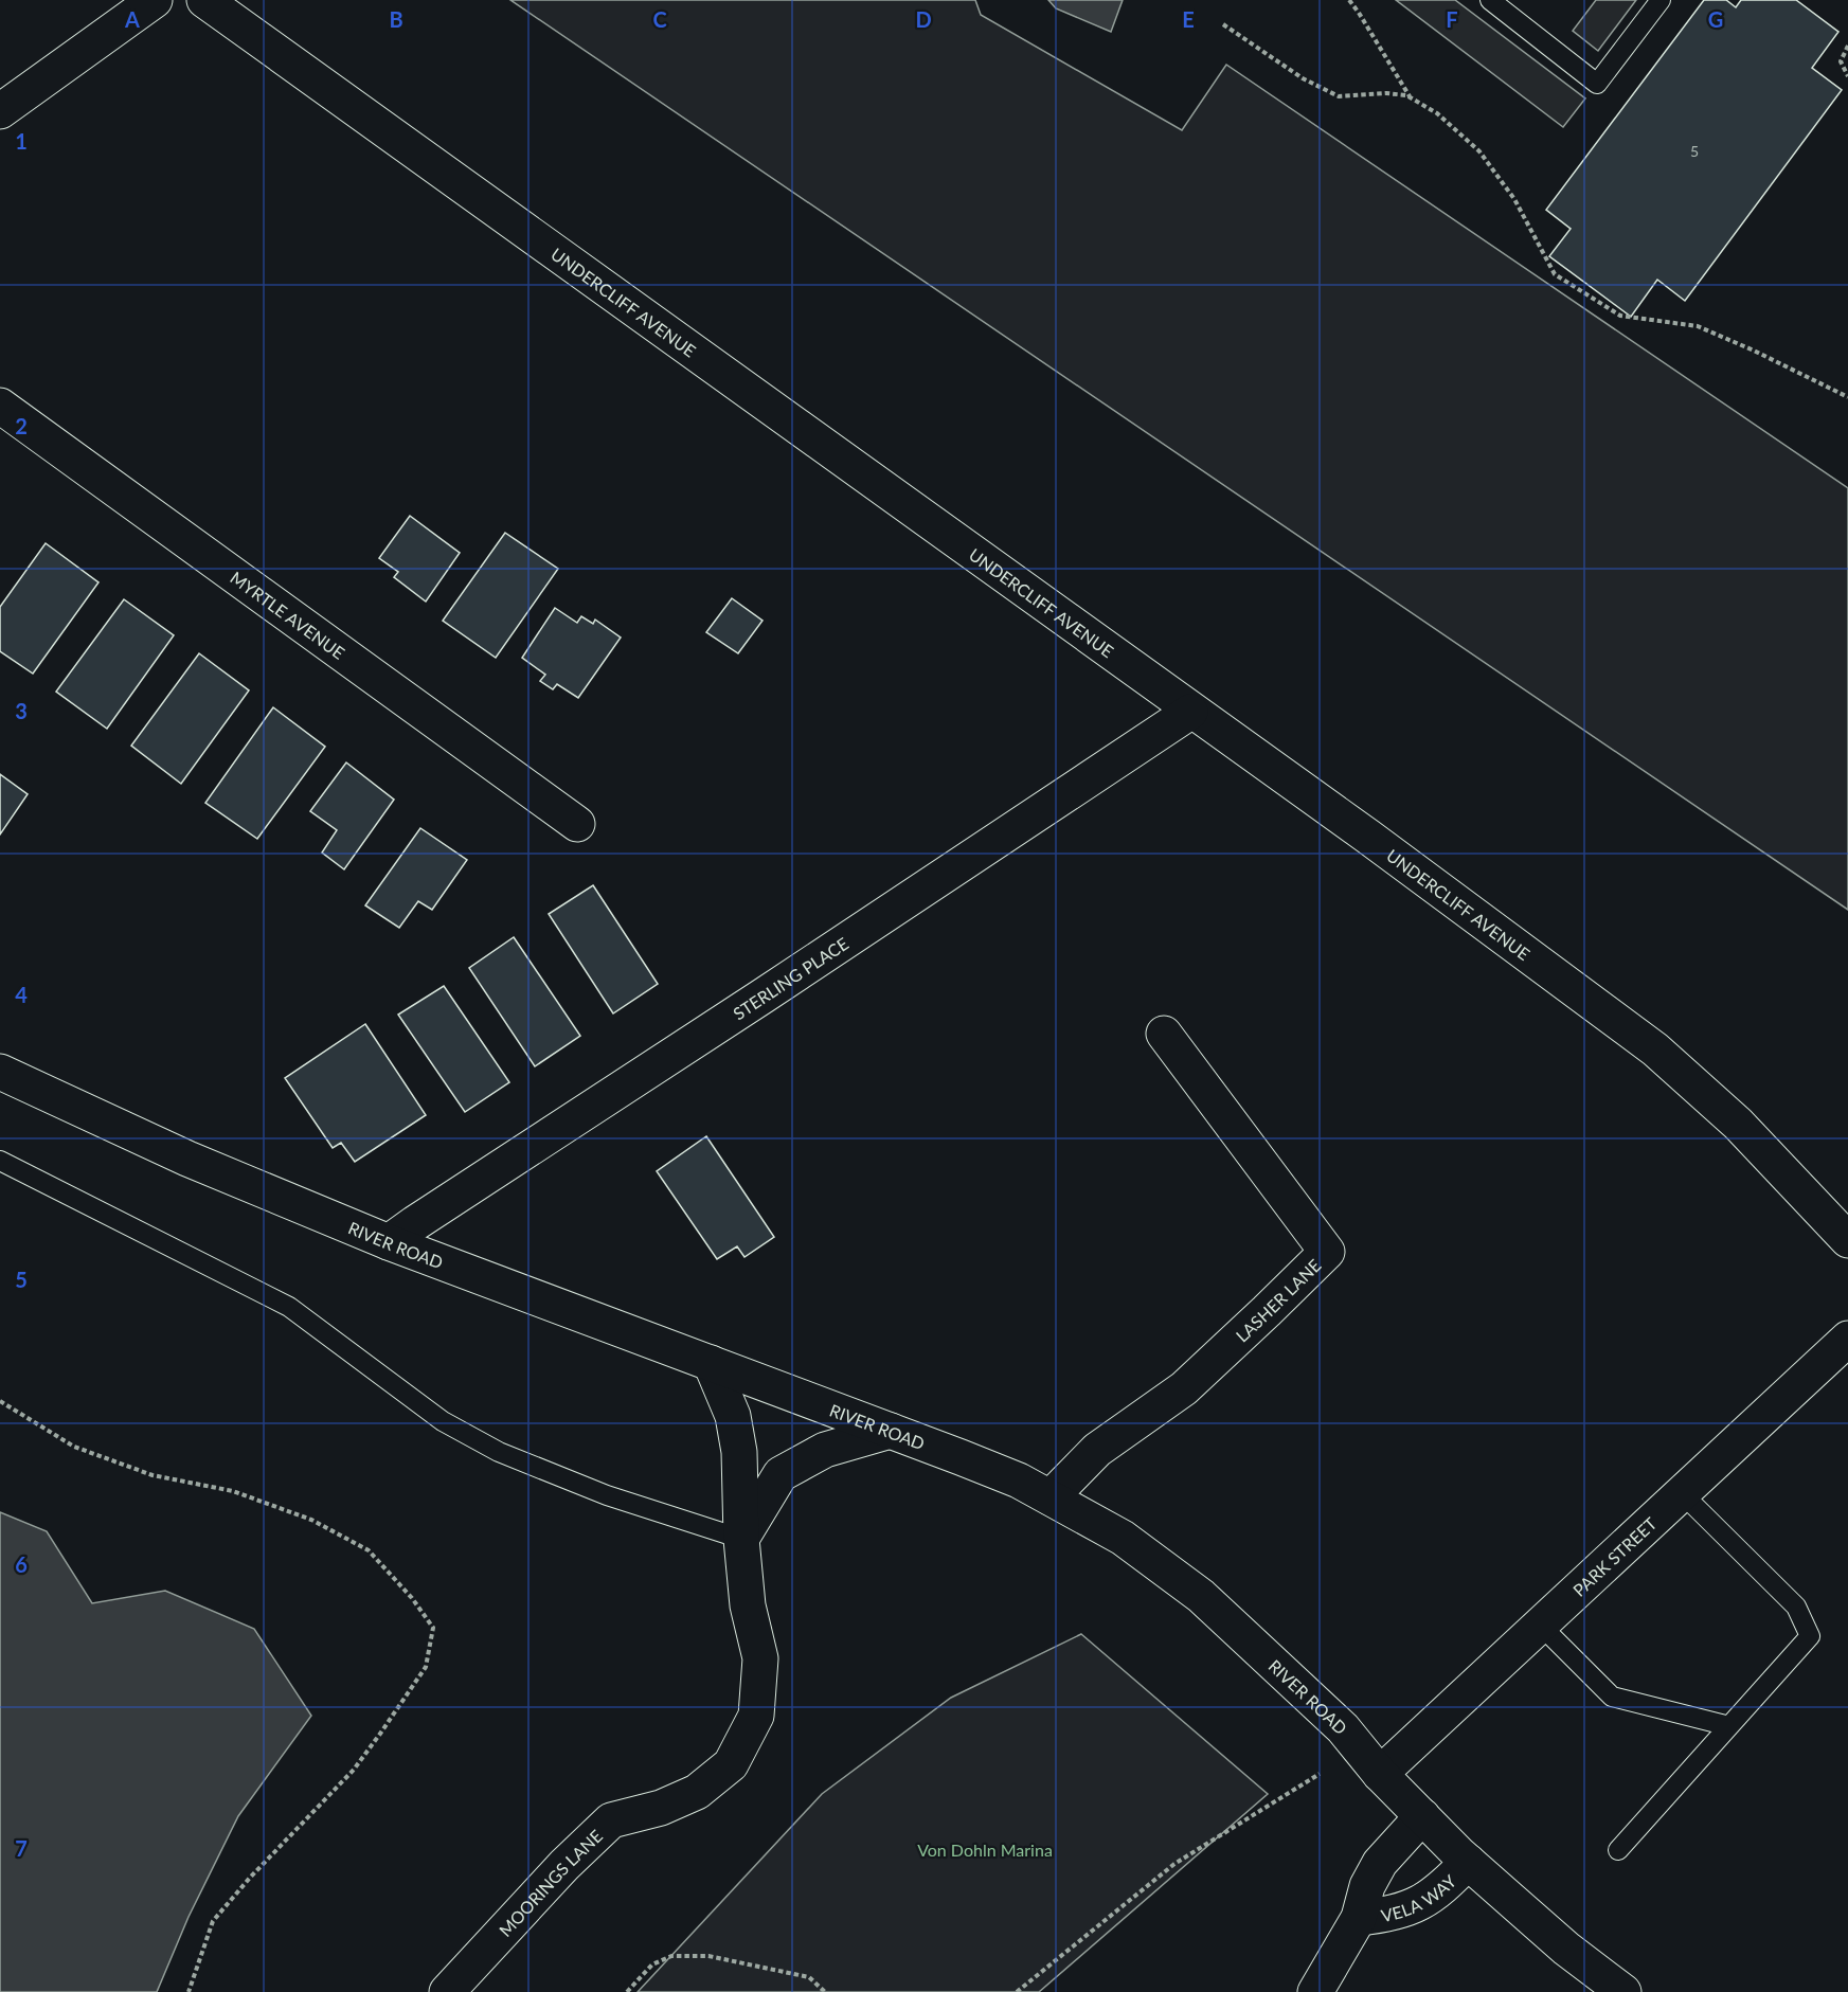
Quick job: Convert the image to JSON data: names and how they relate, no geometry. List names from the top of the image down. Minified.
{"streets":{"street":["UNDERCLIFF AVENUE","MYRTLE AVENUE","STERLING PLACE","RIVER ROAD","LASHER LANE","PARK STREET","MOORINGS LANE","VELA WAY"]},"crossings":[["UNDERCLIFF AVENUE","STERLING PLACE"],["STERLING PLACE","RIVER ROAD"],["RIVER ROAD","LASHER LANE"],["RIVER ROAD","PARK STREET"],["RIVER ROAD","MOORINGS LANE"],["RIVER ROAD","VELA WAY"]],"parks":["Von Dohln Marina"],"house_numbers":["5"],"grid":{"columns":["A","B","C","D","E","F","G"],"rows":["1","2","3","4","5","6","7"]}}
